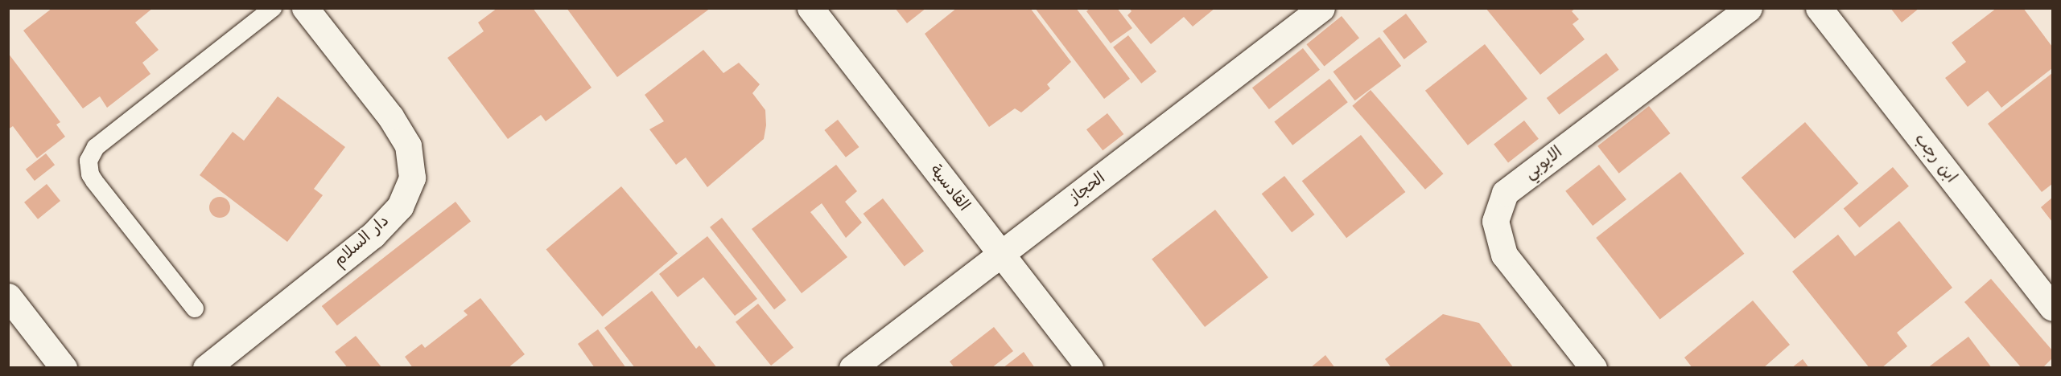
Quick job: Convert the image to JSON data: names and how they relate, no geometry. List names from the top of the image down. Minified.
{"streets":{"street":["ابن رجب","الايوبي","القادسية","الحجاز","دار السلام"]},"crossings":[["القادسية","الحجاز"]]}
